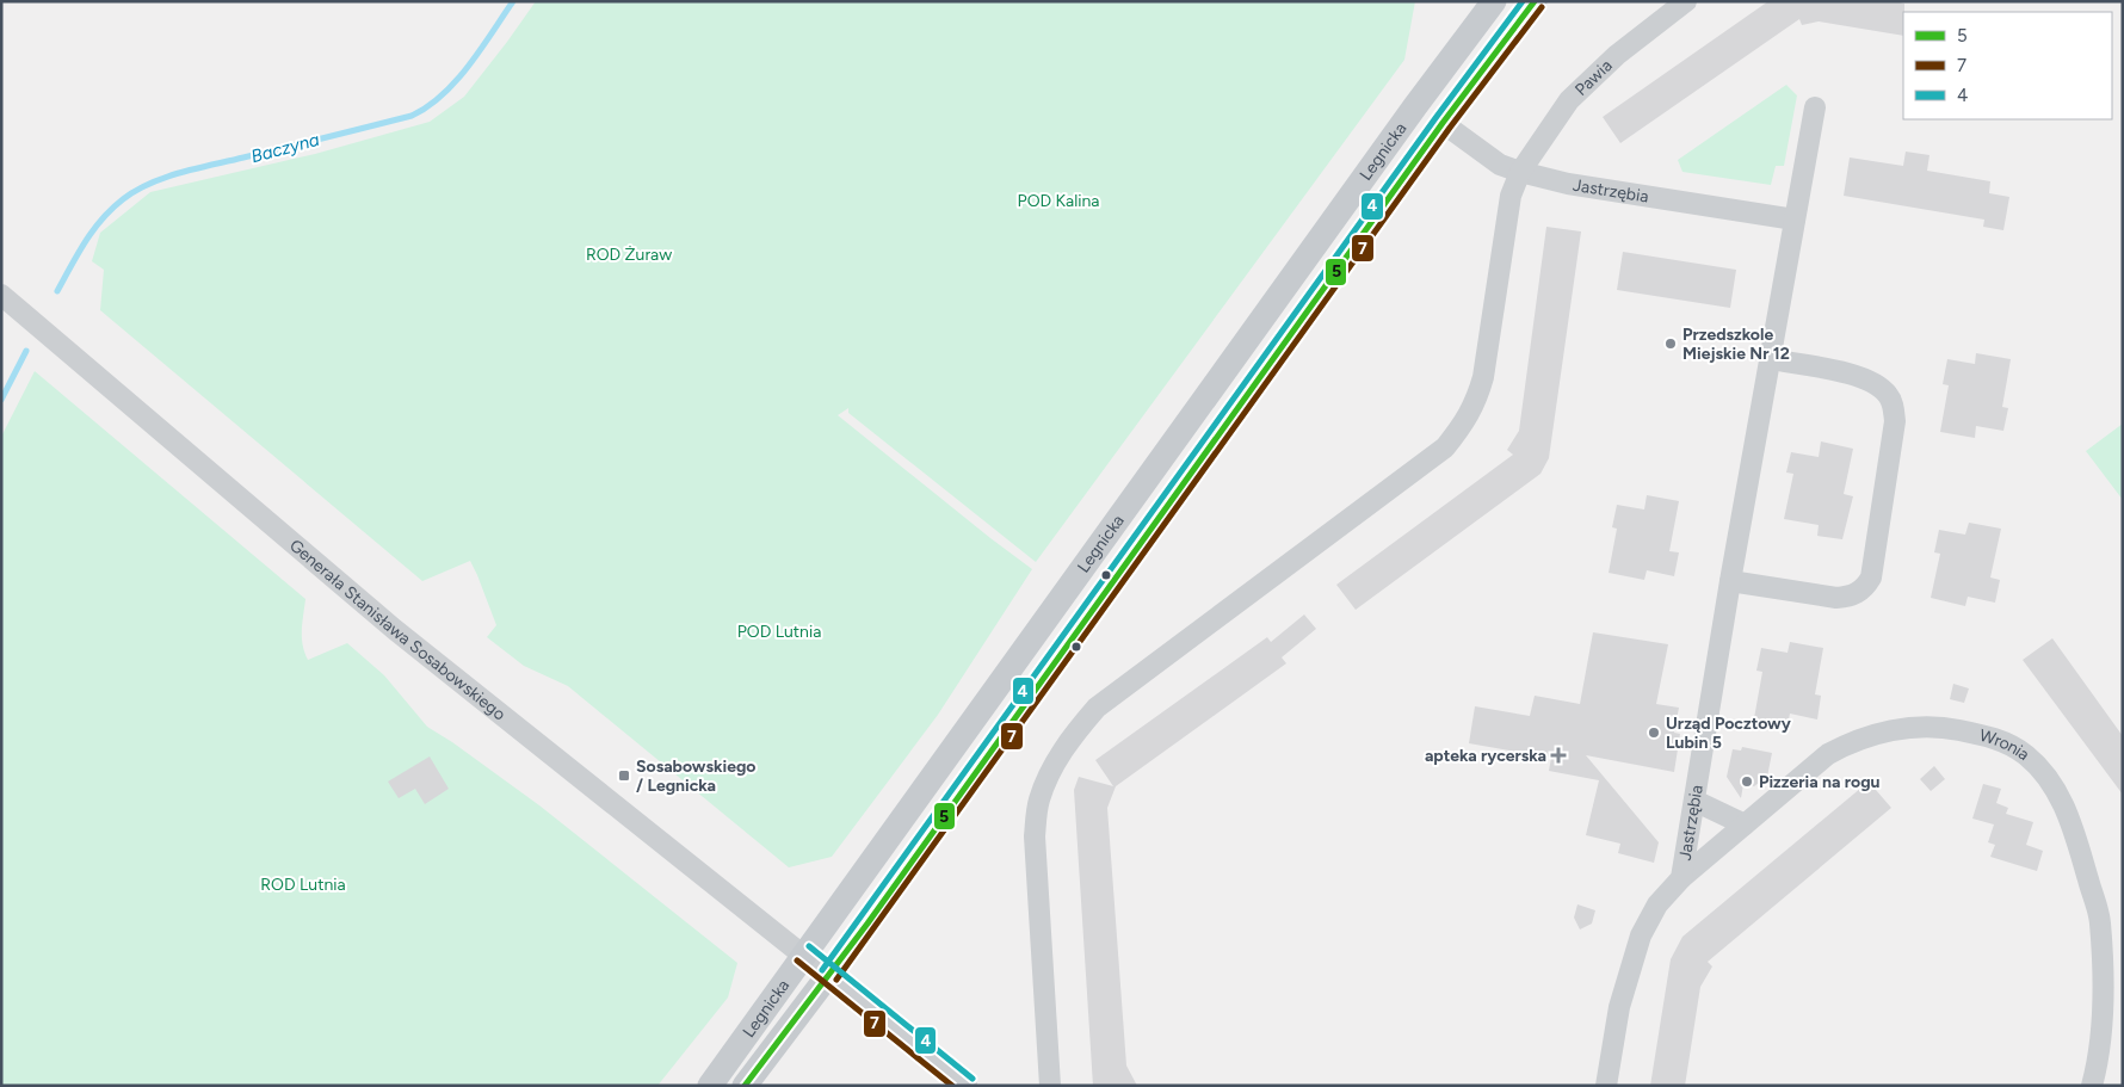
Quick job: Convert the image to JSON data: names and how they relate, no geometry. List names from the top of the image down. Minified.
{"streets":{"main road":["Legnicka"],"street":["Pawia","Jastrzębia","Generała Stanisława Sosabowskiego","Wronia"]},"crossings":[["Pawia","Jastrzębia"],["Legnicka","Jastrzębia"],["Legnicka","Generała Stanisława Sosabowskiego"],["Jastrzębia","Wronia"]],"water":["Baczyna"],"parks":["POD Kalina","ROD Żuraw","POD Lutnia","ROD Lutnia"],"places":{"other":["Przedszkole Miejskie Nr 12","Urząd Pocztowy Lubin 5","Pizzeria na rogu"],"health":["apteka rycerska"],"transit":["Sosabowskiego / Legnicka"]},"lines":["transit line 5","transit line 4","transit line 7"],"legend":["5","7","4"]}
